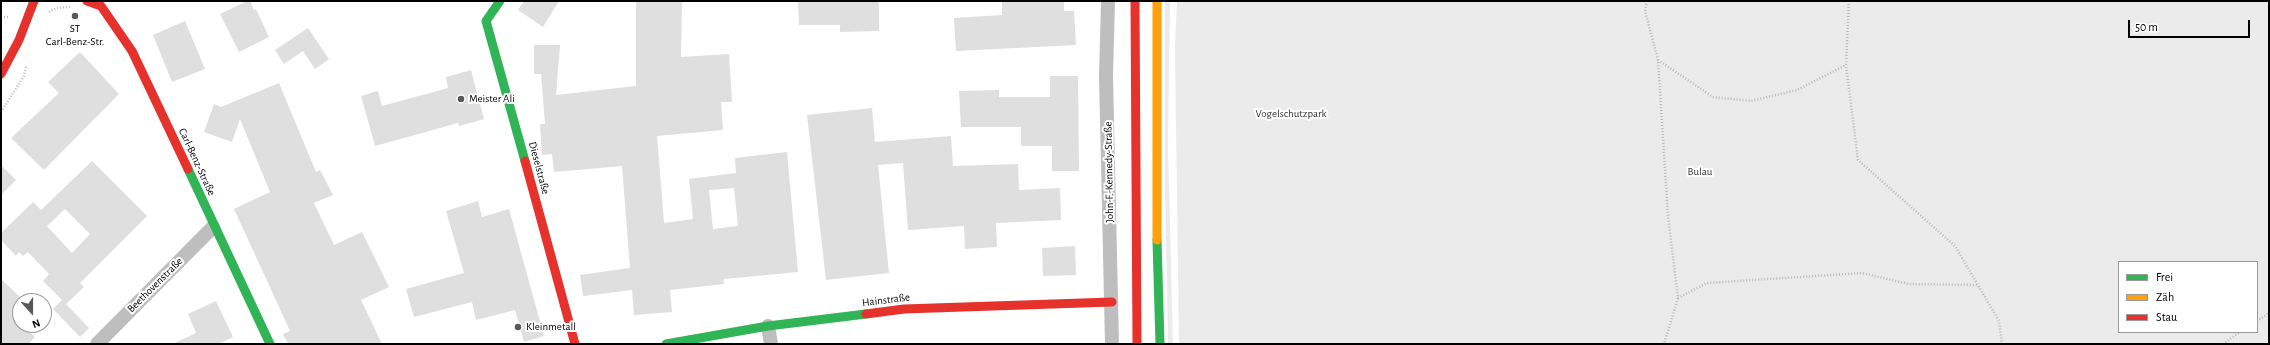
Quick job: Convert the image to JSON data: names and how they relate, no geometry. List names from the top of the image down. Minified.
{"streets":{"street":["Carl-Benz-Straße","Dieselstraße","John-F.-Kennedy-Straße","Beethovenstraße","Hainstraße"]},"crossings":[["Carl-Benz-Straße","Beethovenstraße"],["John-F.-Kennedy-Straße","Hainstraße"]],"parks":["Vogelschutzpark","Bulau"],"places":["ST Carl-Benz-Str.","Meister Ali","Kleinmetall"],"legend":["Frei","Zäh","Stau"],"scale_bar":"50 m","north":"bottom"}
